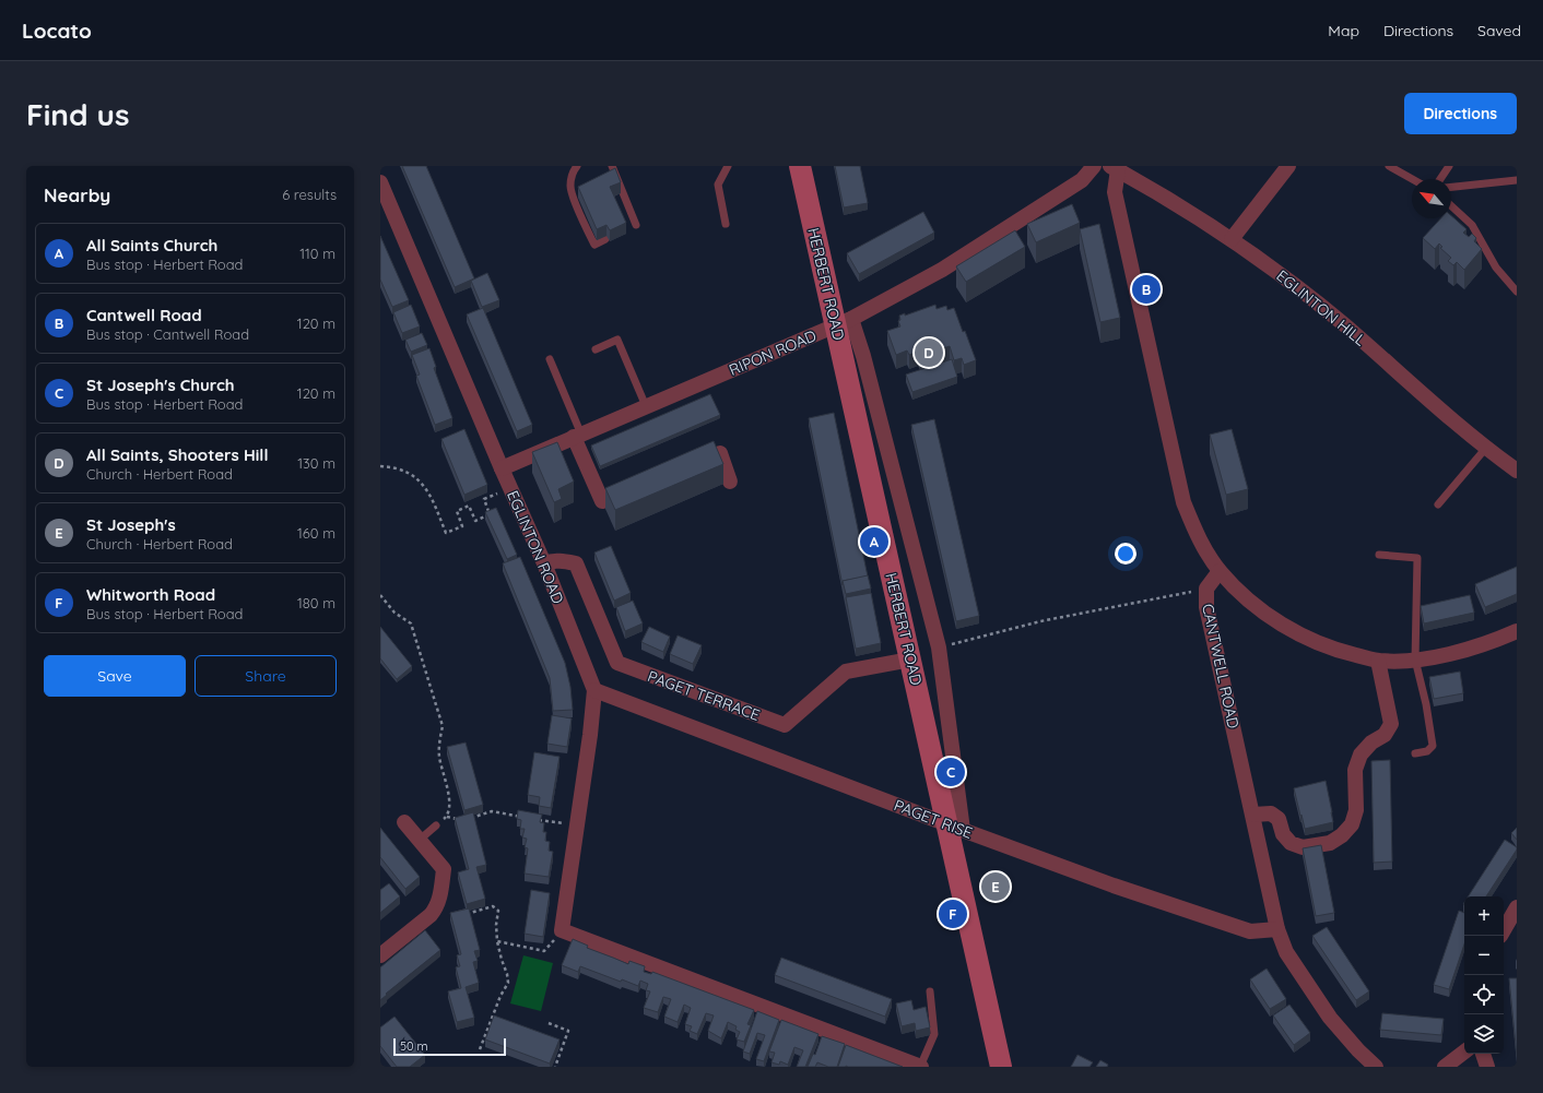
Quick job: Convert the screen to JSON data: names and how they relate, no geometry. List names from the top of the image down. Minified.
{"streets":{"street":["HERBERT ROAD","EGLINTON HILL","RIPON ROAD","EGLINTON ROAD","CANTWELL ROAD","PAGET TERRACE","PAGET RISE"]},"crossings":[["HERBERT ROAD","RIPON ROAD"],["HERBERT ROAD","PAGET TERRACE"],["HERBERT ROAD","PAGET RISE"],["RIPON ROAD","EGLINTON ROAD"],["EGLINTON ROAD","PAGET TERRACE"],["EGLINTON ROAD","PAGET RISE"],["CANTWELL ROAD","PAGET RISE"]],"scale_bar":"50 m","north":"top left","page":{"header":"Locato","nav":["Map","Directions","Saved"],"buttons":["Directions",["Save","Share"]],"title":"Find us","heading":["Nearby","6 results"],"list":[{"mark":"A","name":"All Saints Church","note":"Bus stop · Herbert Road","value":"110 m"},{"mark":"B","name":"Cantwell Road","note":"Bus stop · Cantwell Road","value":"120 m"},{"mark":"C","name":"St Joseph's Church","note":"Bus stop · Herbert Road","value":"120 m"},{"mark":"D","name":"All Saints, Shooters Hill","note":"Church · Herbert Road","value":"130 m"},{"mark":"E","name":"St Joseph's","note":"Church · Herbert Road","value":"160 m"},{"mark":"F","name":"Whitworth Road","note":"Bus stop · Herbert Road","value":"180 m"}],"pins":["B","D","A","C","E","F"],"map_buttons":["+","−"],"scale":"50 m"}}
